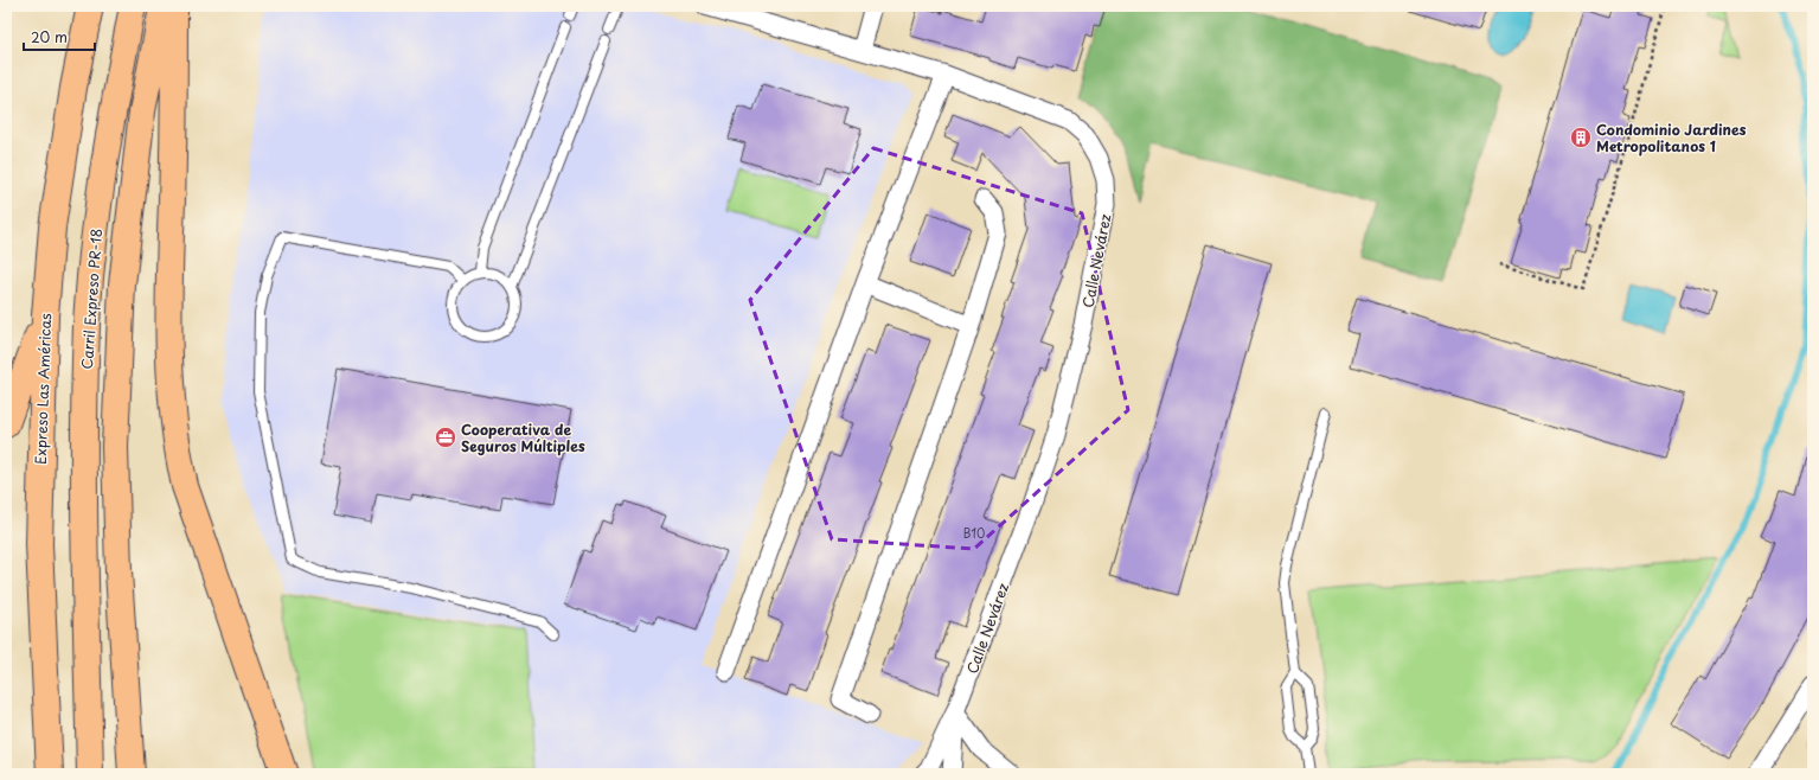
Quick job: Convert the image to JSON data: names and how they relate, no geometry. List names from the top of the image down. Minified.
{"streets":{"highway":["Carril Expreso PR-18","Expreso Las Américas"],"street":["Calle Nevárez"]},"places":{"building":["Condominio Jardines Metropolitanos 1"],"office":["Cooperativa de Seguros Múltiples"]},"house_numbers":["B10"],"scale_bar":"20 m"}
